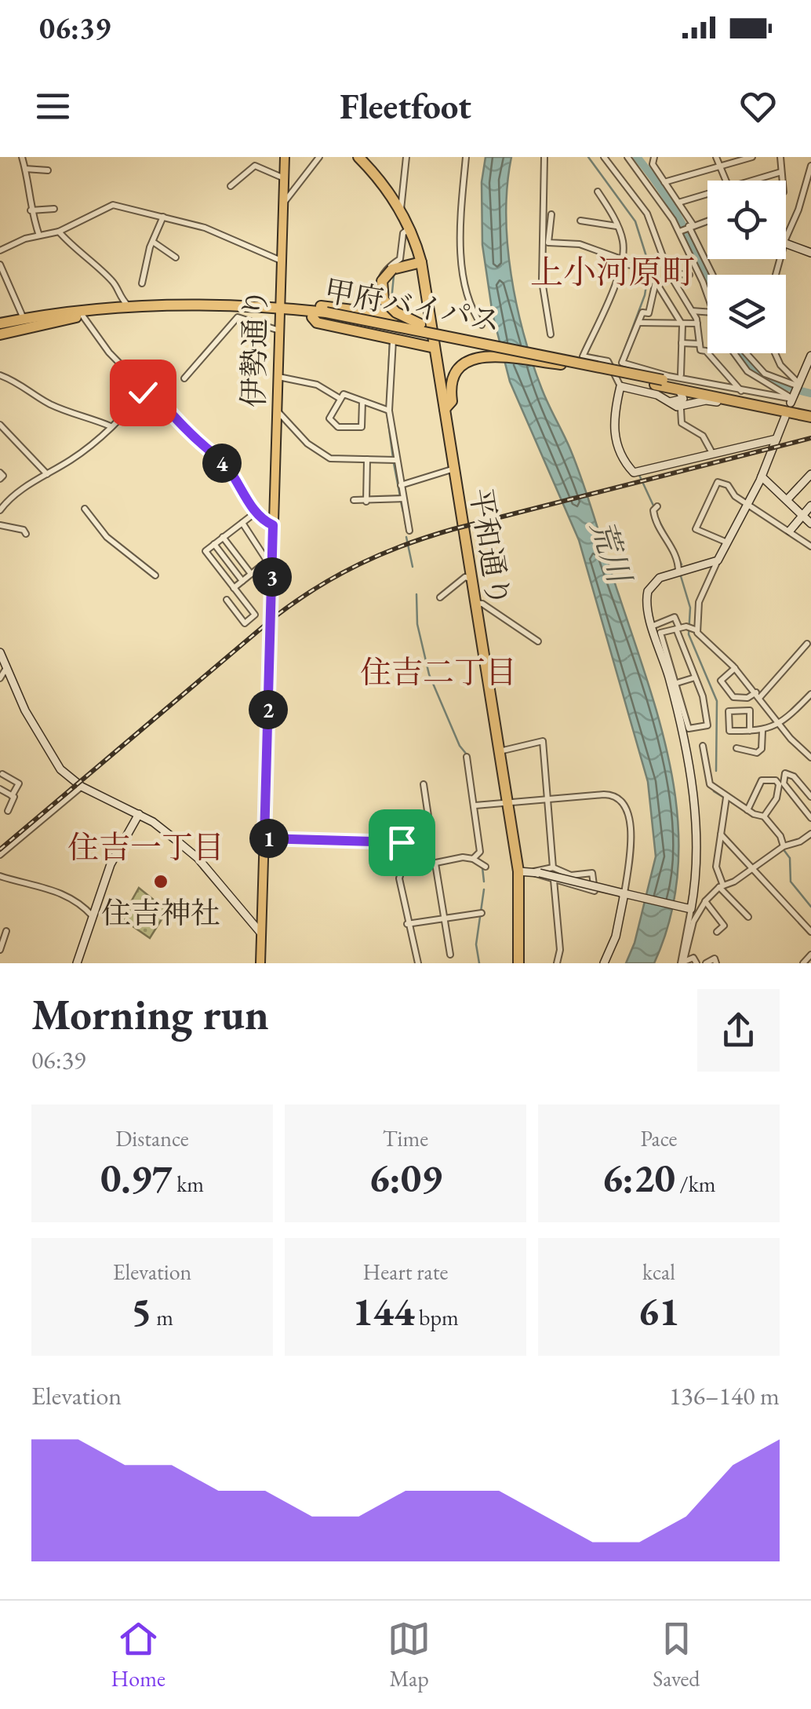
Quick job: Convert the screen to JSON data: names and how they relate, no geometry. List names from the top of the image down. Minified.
{"streets":{"highway":["甲府バイパス","平和通り"],"main road":["伊勢通り"]},"crossings":[["甲府バイパス","伊勢通り"]],"districts":["上小河原町","住吉二丁目","住吉一丁目"],"water":["荒川"],"places":["住吉神社"],"page":{"status":"06:39","header":"Fleetfoot","pins":["4","3","2","1"],"heading":["Morning run","06:39"],"stats":[["Distance","0.97 km"],["Time","6:09"],["Pace","6:20 /km"],["Elevation","5 m"],["Heart rate","144 bpm"],["kcal","61"]],"chart":["Elevation","136–140 m"],"tabs":["Home","Map","Saved"]}}
